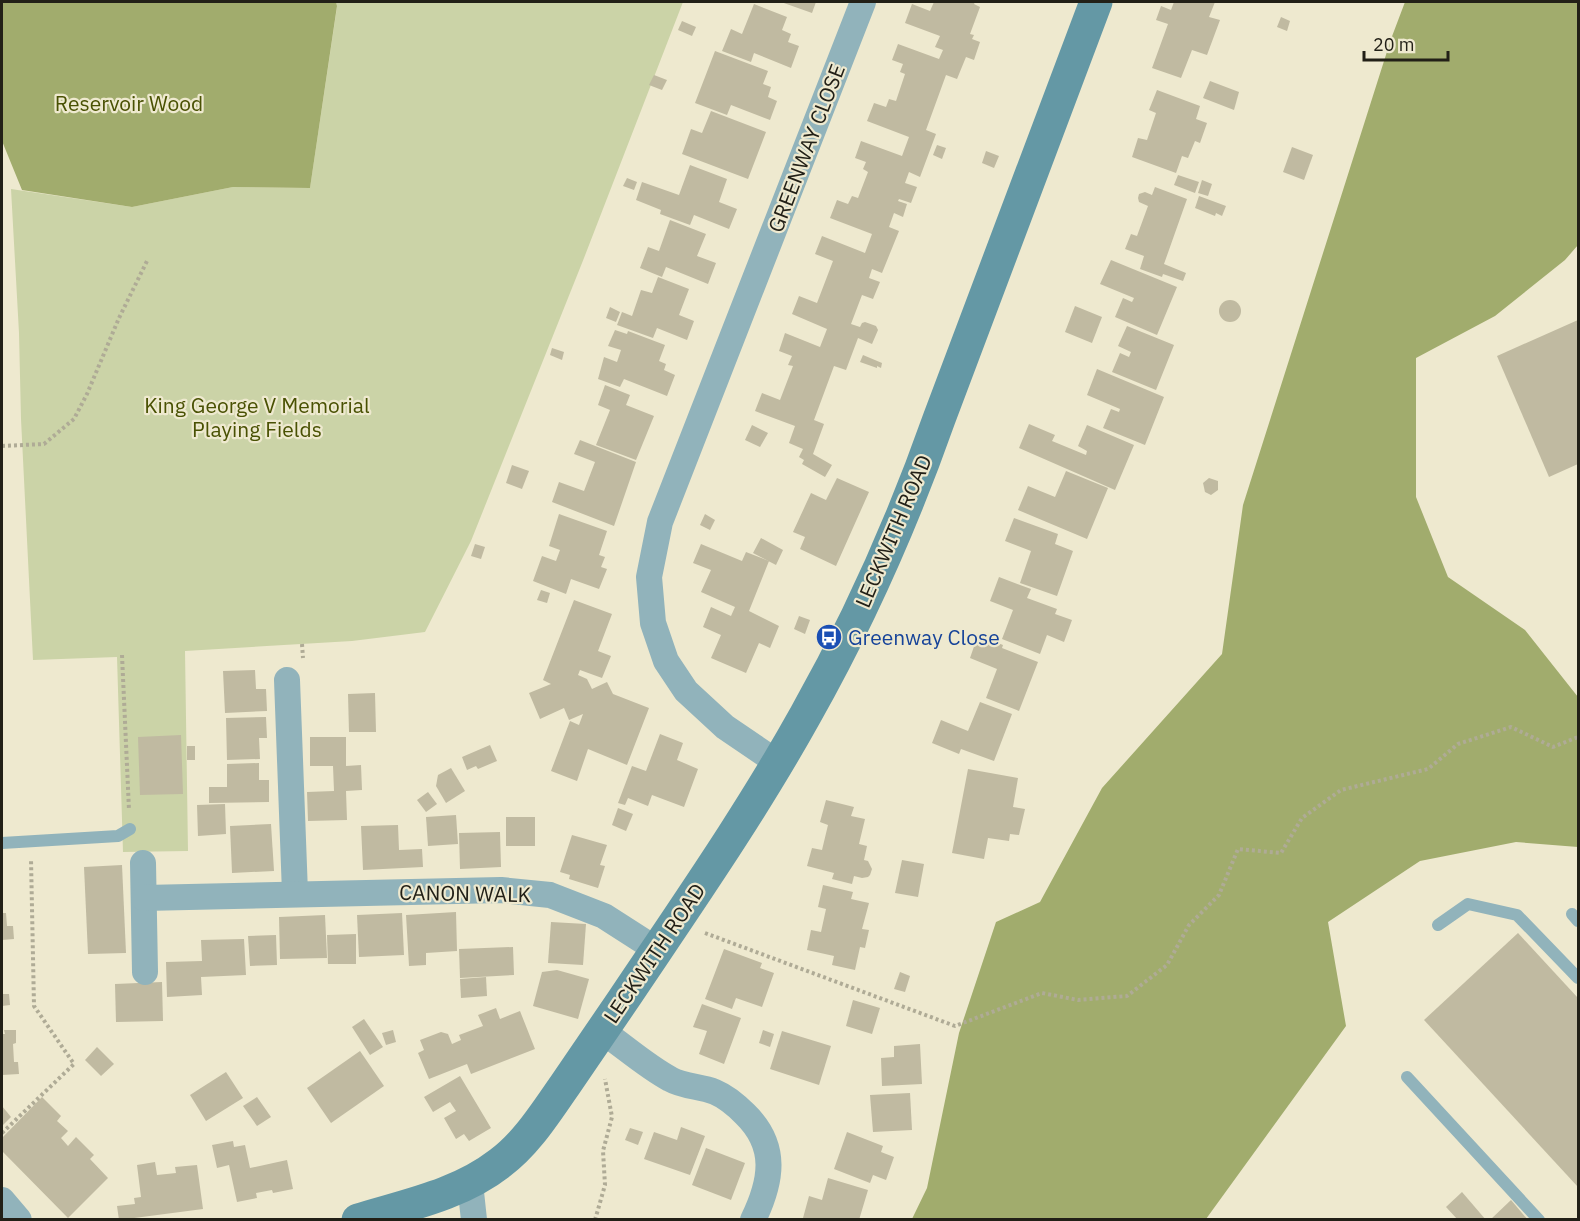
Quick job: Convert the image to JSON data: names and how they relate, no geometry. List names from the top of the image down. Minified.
{"streets":{"main road":["LECKWITH ROAD"],"street":["GREENWAY CLOSE","CANON WALK"]},"crossings":[["GREENWAY CLOSE","LECKWITH ROAD"],["LECKWITH ROAD","CANON WALK"]],"parks":["Reservoir Wood","King George V Memorial Playing Fields"],"places":{"bus stop":["Greenway Close"]},"scale_bar":"20 m"}
